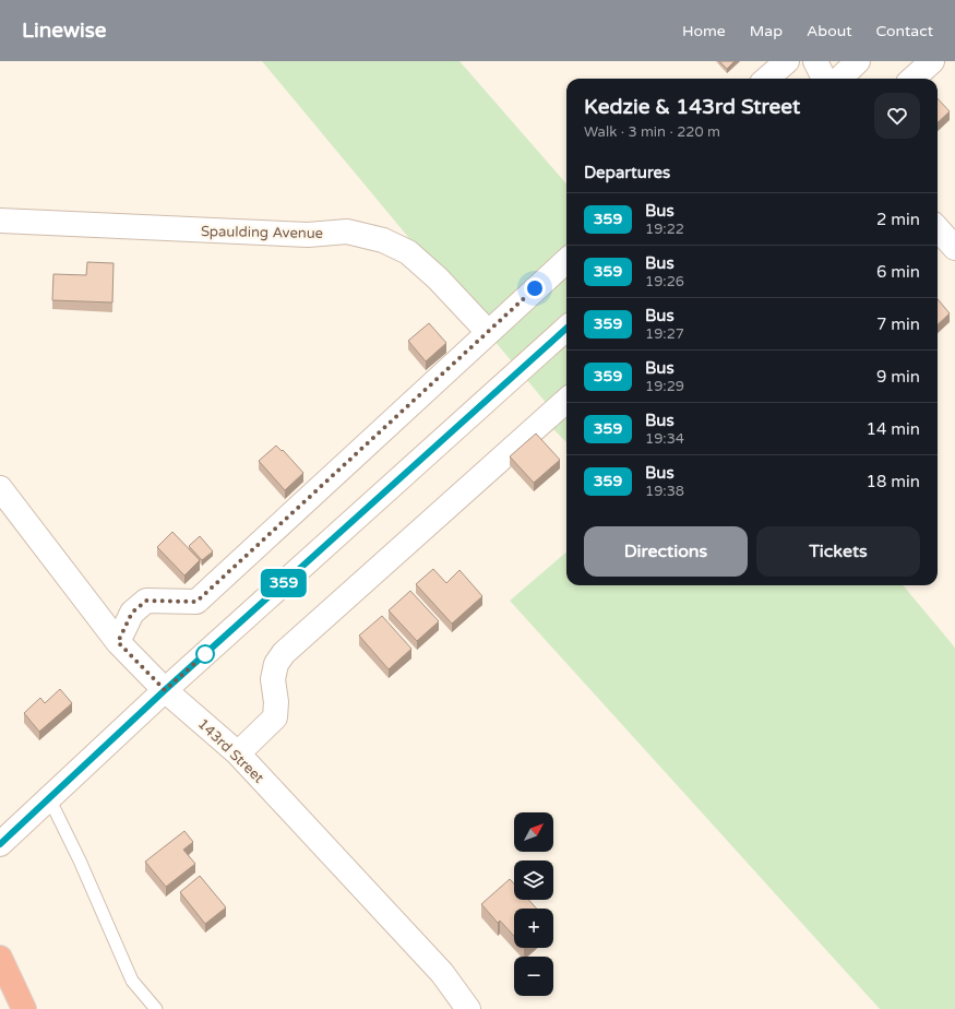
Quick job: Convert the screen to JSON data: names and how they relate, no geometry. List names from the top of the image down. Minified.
{"streets":{"street":["Spaulding Avenue","143rd Street"]},"lines":["bus line 359"],"north":"top right","page":{"header":"Linewise","nav":["Home","Map","About","Contact"],"on_map":"359","heading":[["Kedzie & 143rd Street","Walk · 3 min · 220 m"],"Departures"],"list":[{"mark":"359","name":"Bus","note":"19:22","value":"2 min"},{"mark":"359","name":"Bus","note":"19:26","value":"6 min"},{"mark":"359","name":"Bus","note":"19:27","value":"7 min"},{"mark":"359","name":"Bus","note":"19:29","value":"9 min"},{"mark":"359","name":"Bus","note":"19:34","value":"14 min"},{"mark":"359","name":"Bus","note":"19:38","value":"18 min"}],"buttons":["Directions","Tickets"],"map_buttons":["+","−"]}}
